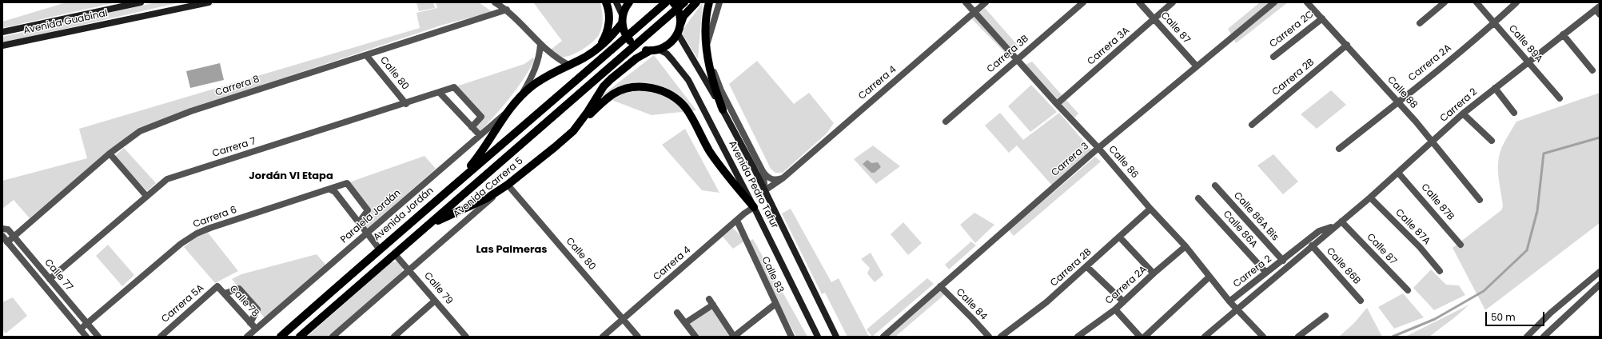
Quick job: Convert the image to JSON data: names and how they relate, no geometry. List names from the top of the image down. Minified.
{"streets":{"main road":["Avenida Guabinal","Avenida Pedro Tafur","Avenida Carrera 5","Avenida Jordán"],"street":["Calle 87","Carrera 2C","Calle 89A","Carrera 3A","Carrera 3B","Carrera 2A","Calle 80","Carrera 2B","Carrera 4","Carrera 8","Calle 88","Carrera 2","Carrera 7","Carrera 3","Calle 86","Calle 87B","Paralela Jordán","Calle 86A Bis","Carrera 6","Calle 87A","Calle 86A","Calle 86B","Calle 77","Calle 83","Calle 79","Calle 78","Carrera 5A","Calle 84"]},"crossings":[["Calle 87","Carrera 3A"],["Calle 87","Carrera 2"],["Calle 87","Carrera 3"],["Carrera 2C","Calle 88"],["Calle 89A","Carrera 2A"],["Calle 89A","Carrera 2"],["Carrera 3A","Calle 86"],["Carrera 3B","Calle 86"],["Carrera 2A","Calle 88"],["Carrera 2A","Calle 86"],["Calle 80","Carrera 4"],["Calle 80","Carrera 8"],["Calle 80","Carrera 7"],["Calle 80","Avenida Carrera 5"],["Carrera 2B","Calle 88"],["Carrera 2B","Calle 86"],["Carrera 4","Calle 86"],["Carrera 4","Avenida Pedro Tafur"],["Carrera 4","Calle 83"],["Carrera 8","Calle 77"],["Calle 88","Carrera 2"],["Carrera 2","Calle 86"],["Carrera 2","Calle 87B"],["Carrera 2","Calle 86A Bis"],["Carrera 2","Calle 87A"],["Carrera 2","Calle 86A"],["Carrera 2","Calle 86B"],["Carrera 7","Calle 77"],["Carrera 3","Calle 86"],["Carrera 3","Calle 84"],["Avenida Pedro Tafur","Avenida Carrera 5"],["Avenida Carrera 5","Calle 79"],["Paralela Jordán","Calle 78"],["Carrera 6","Calle 77"],["Calle 78","Carrera 5A"]],"districts":["Jordán VI Etapa","Las Palmeras"],"scale_bar":"50 m"}
